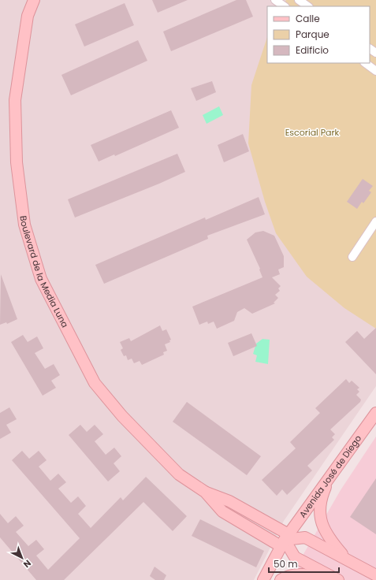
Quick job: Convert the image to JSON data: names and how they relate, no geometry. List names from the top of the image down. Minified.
{"streets":{"street":["Boulevard de la Media Luna","Avenida José de Diego"]},"crossings":[["Boulevard de la Media Luna","Avenida José de Diego"]],"parks":["Escorial Park"],"legend":["Calle","Parque","Edificio"],"scale_bar":"50 m","north":"bottom right"}
